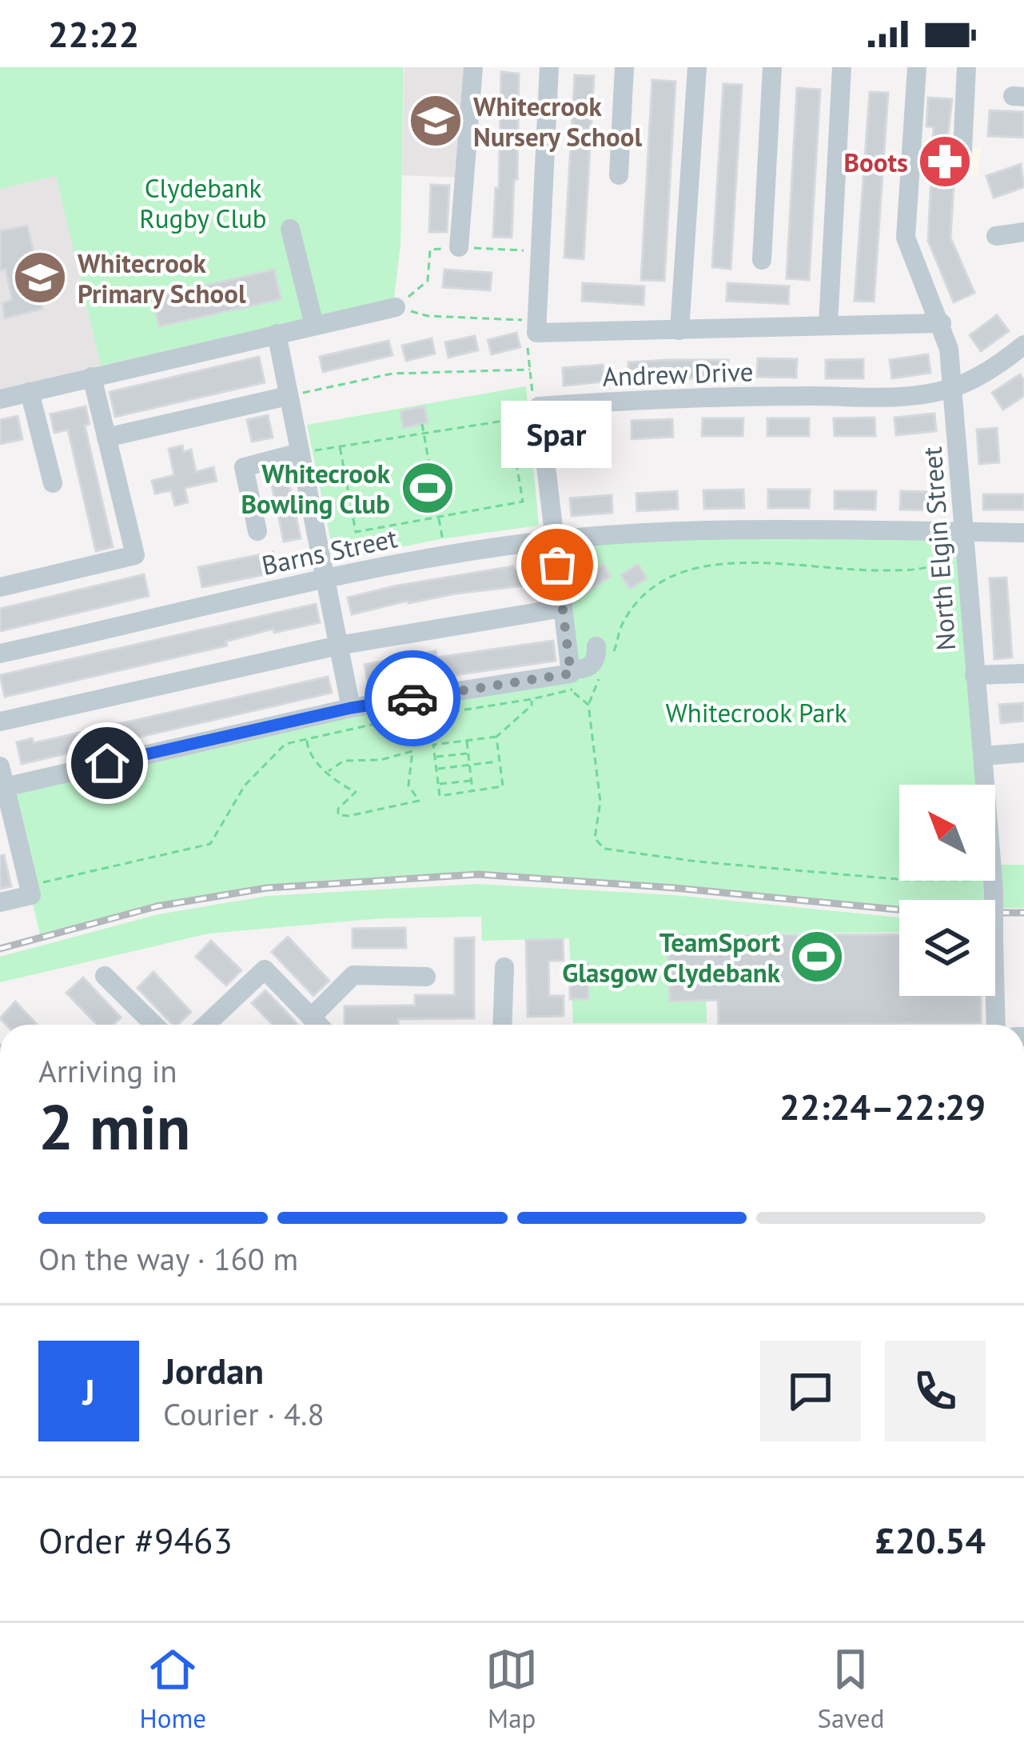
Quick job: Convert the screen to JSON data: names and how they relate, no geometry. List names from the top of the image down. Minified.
{"streets":{"street":["Andrew Drive","North Elgin Street","Barns Street"]},"crossings":[["Andrew Drive","North Elgin Street"],["North Elgin Street","Barns Street"]],"parks":["Clydebank Rugby Club","Whitecrook Park"],"places":{"school or university":["Whitecrook Nursery School","Whitecrook Primary School"],"pharmacy":["Boots"],"sports":["Whitecrook Bowling Club","TeamSport Glasgow Clydebank"],"other":["Spar"]},"north":"top left","page":{"status":"22:22","bubble":"Spar","heading":["2 min","Arriving in","22:24–22:29"],"panel":["Jordan","Courier · 4.8","Order #9463","£20.54"],"bar":"On the way · 160 m","round":"J","tabs":["Home","Map","Saved"]}}
